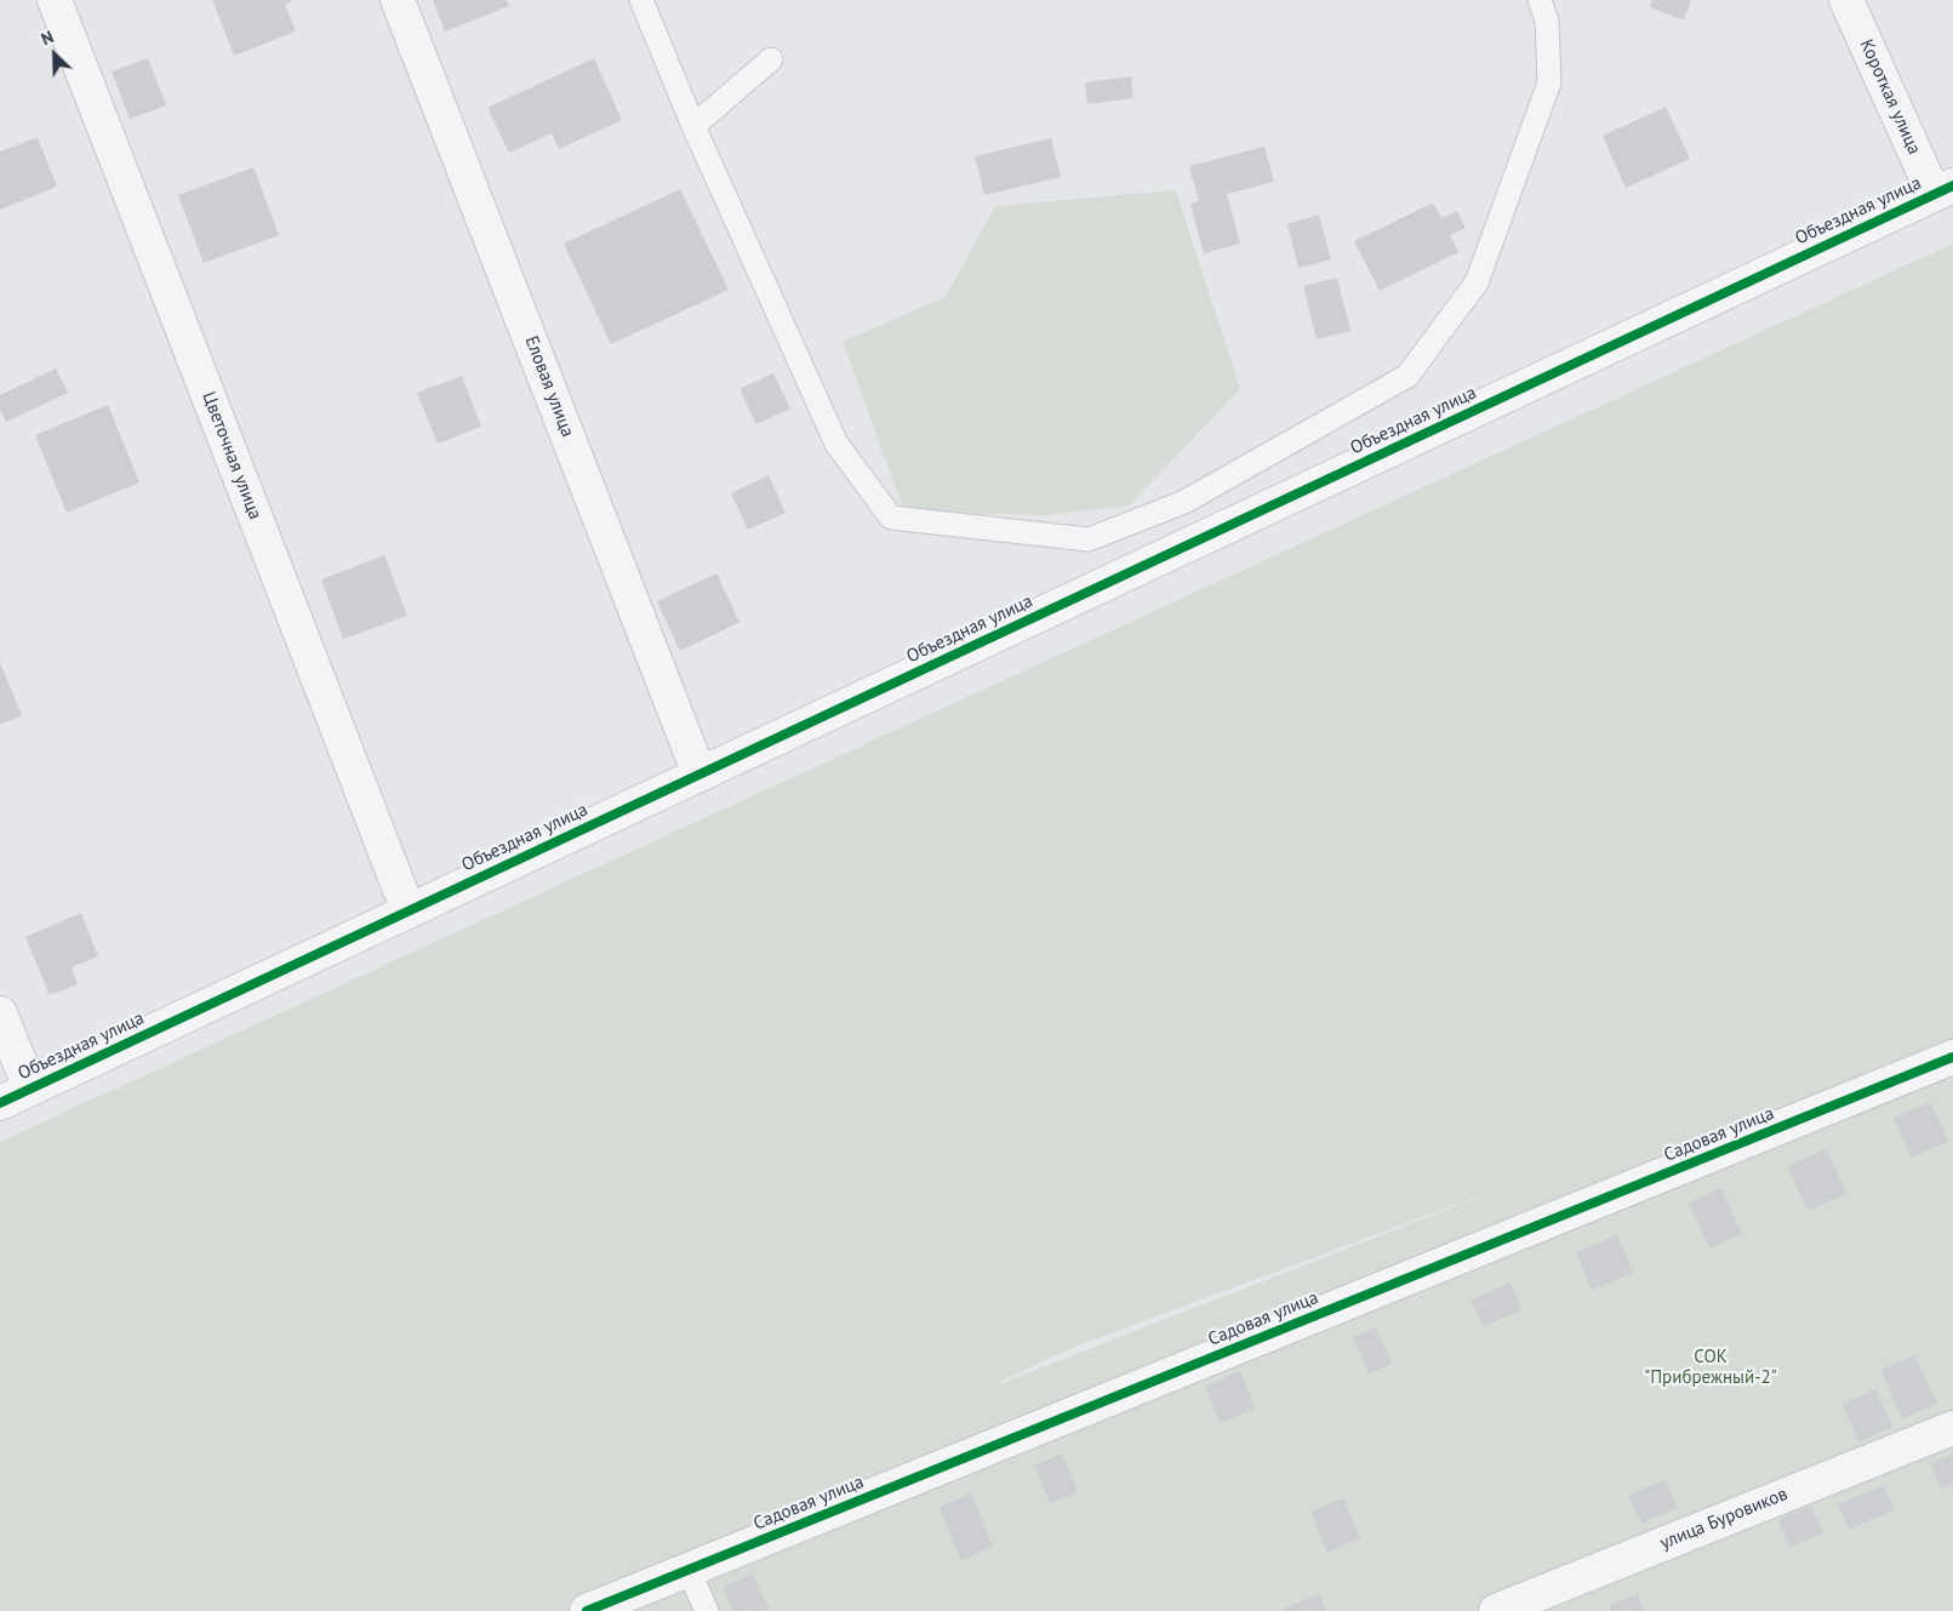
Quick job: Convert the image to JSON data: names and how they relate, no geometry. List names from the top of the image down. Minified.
{"streets":{"street":["Короткая улица","Объездная улица","Еловая улица","Цветочная улица","Садовая улица","улица Буровиков"]},"crossings":[["Короткая улица","Объездная улица"],["Объездная улица","Еловая улица"],["Объездная улица","Цветочная улица"]],"parks":["СОК \"Прибрежный-2\""],"north":"top left"}
